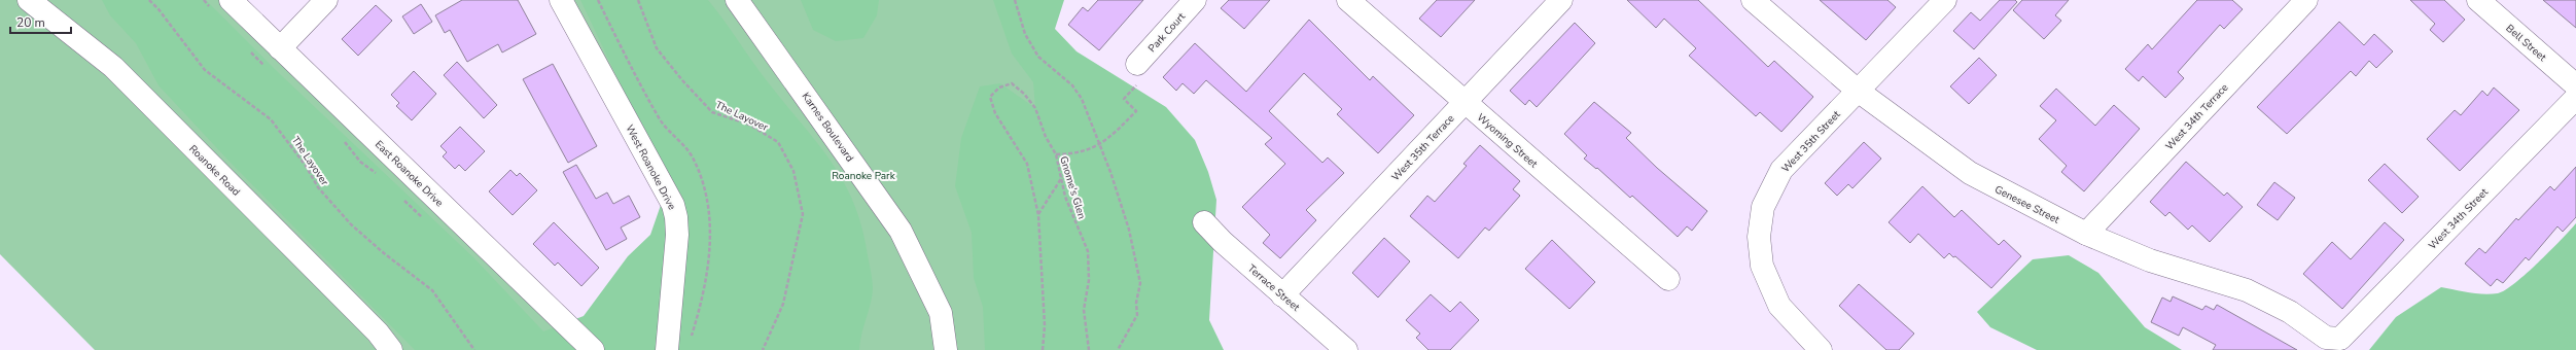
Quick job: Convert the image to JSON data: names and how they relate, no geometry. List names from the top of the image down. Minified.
{"streets":{"street":["Park Court","Bell Street","West 34th Terrace","Karnes Boulevard","Wyoming Street","West 35th Street","West 35th Terrace","West Roanoke Drive","Roanoke Road","East Roanoke Drive","Genesee Street","West 34th Street","Terrace Street"],"path":["The Layover","Gnome's Glen"]},"crossings":[["West 34th Terrace","Genesee Street"],["Wyoming Street","West 35th Terrace"],["West 35th Street","Genesee Street"],["West 35th Terrace","Terrace Street"],["Genesee Street","West 34th Street"]],"parks":["Roanoke Park"],"scale_bar":"20 m"}
